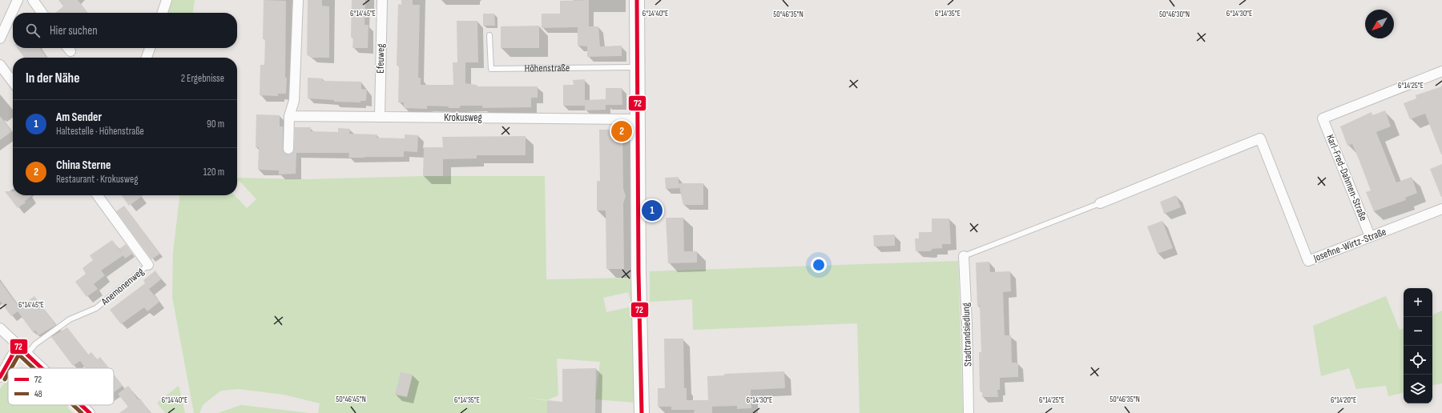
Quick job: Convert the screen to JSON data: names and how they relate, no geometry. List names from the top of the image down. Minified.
{"streets":{"street":["Efeuweg","Krokusweg","Karl-Fred-Dahmen-Straße","Josefine-Wirtz-Straße","Anemonenweg","Stadtrandsiedlung"],"lane":["Höhenstraße"]},"crossings":[["Efeuweg","Krokusweg"],["Karl-Fred-Dahmen-Straße","Josefine-Wirtz-Straße"]],"lines":["transit line 72","transit line 48"],"legend":["72","48"],"north":"bottom left","page":{"search":"Hier suchen","heading":["In der Nähe","2 Ergebnisse"],"list":[{"mark":"1","name":"Am Sender","note":"Haltestelle · Höhenstraße","value":"90 m"},{"mark":"2","name":"China Sterne","note":"Restaurant · Krokusweg","value":"120 m"}],"pins":["2","1"],"map_buttons":["+","−"]},"coordinates":["6°14'45\"E","6°14'40\"E","6°14'35\"E","6°14'30\"E","50°46'35\"N","50°46'30\"N","6°14'25\"E","50°46'45\"N","6°14'20\"E"]}
